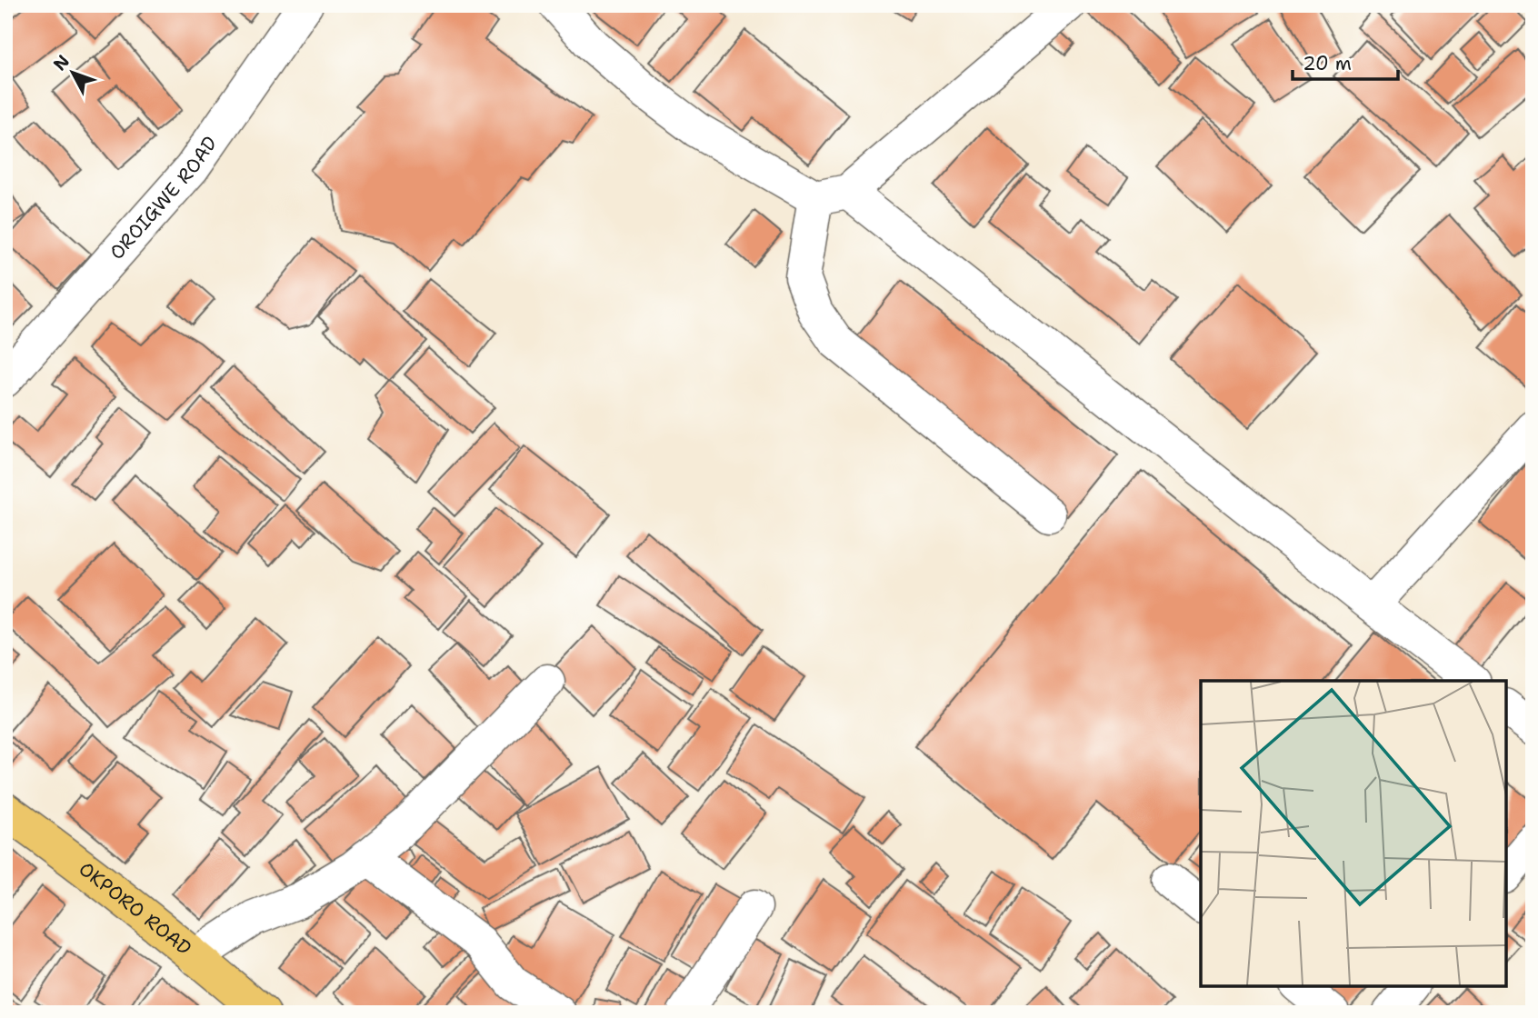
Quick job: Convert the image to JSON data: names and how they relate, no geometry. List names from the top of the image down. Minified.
{"streets":{"main road":["OKPORO ROAD"],"street":["OROIGWE ROAD"]},"scale_bar":"20 m","north":"top left"}
